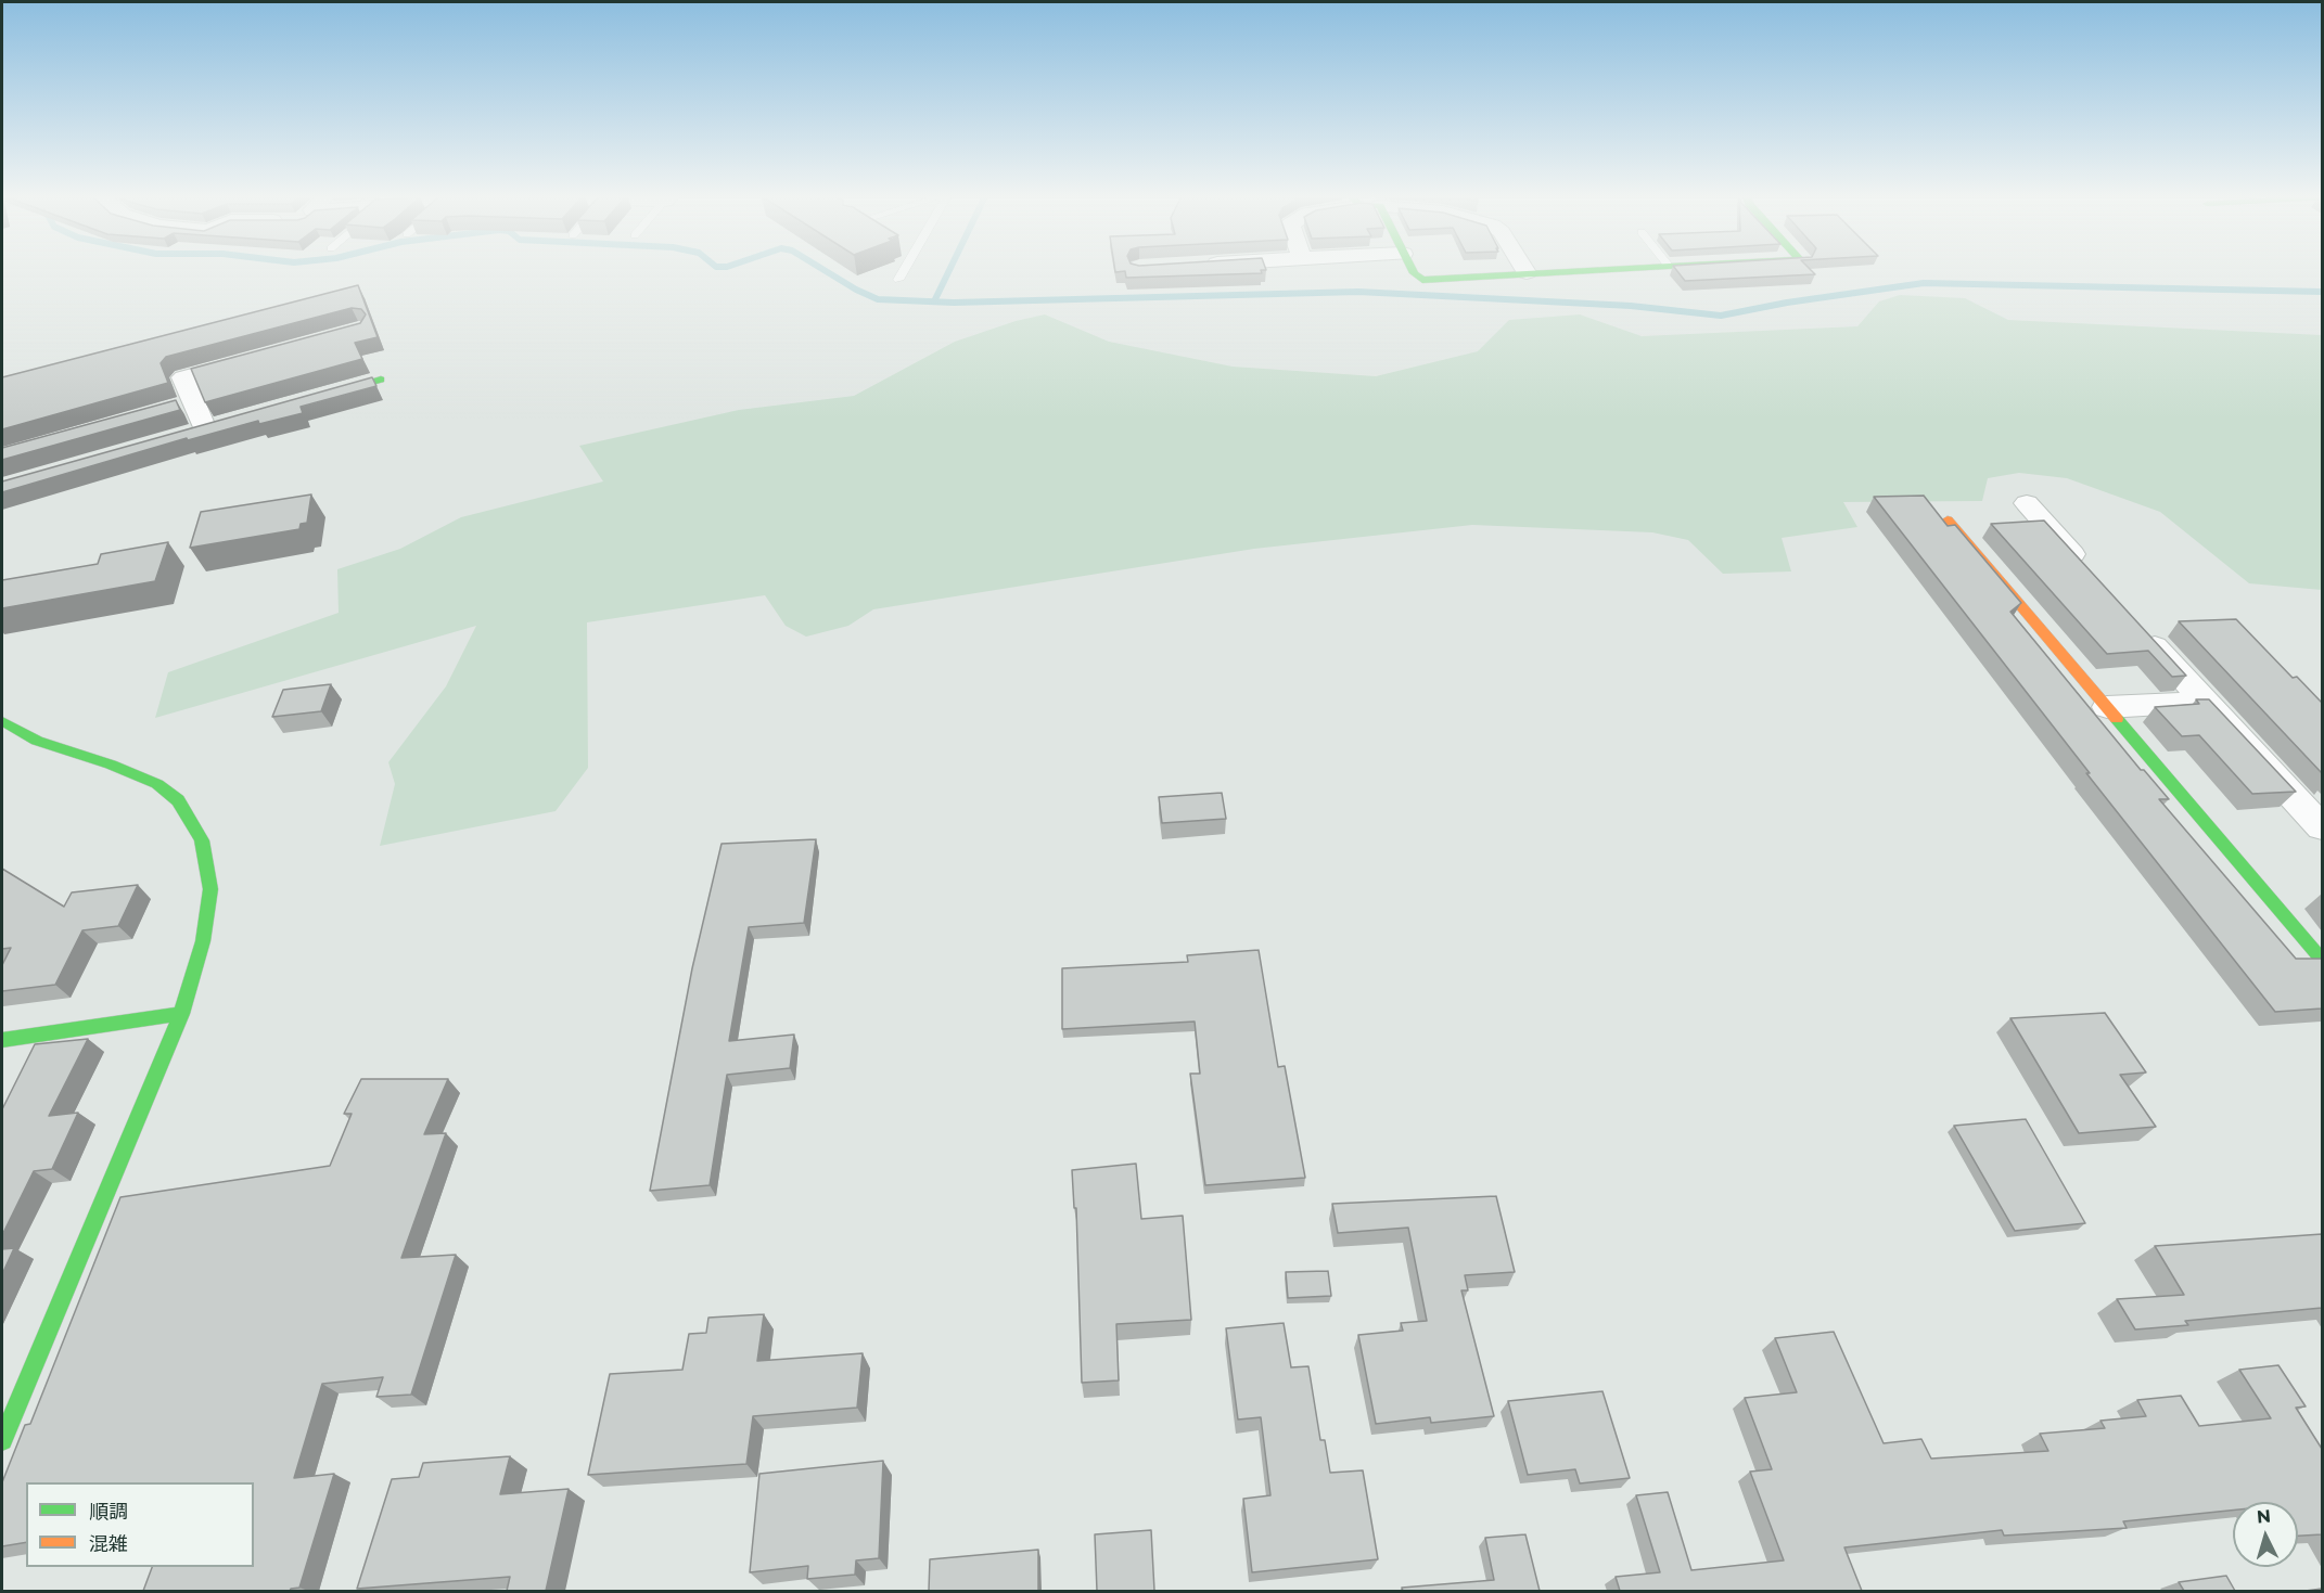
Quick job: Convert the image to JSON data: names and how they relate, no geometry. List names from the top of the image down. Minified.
{"legend":["順調","混雑"],"north":"top"}
